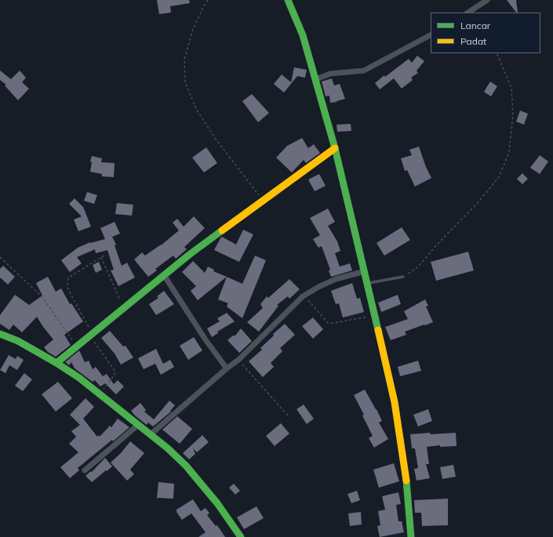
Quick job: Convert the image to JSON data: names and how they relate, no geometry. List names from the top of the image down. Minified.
{"legend":["Lancar","Padat"]}
